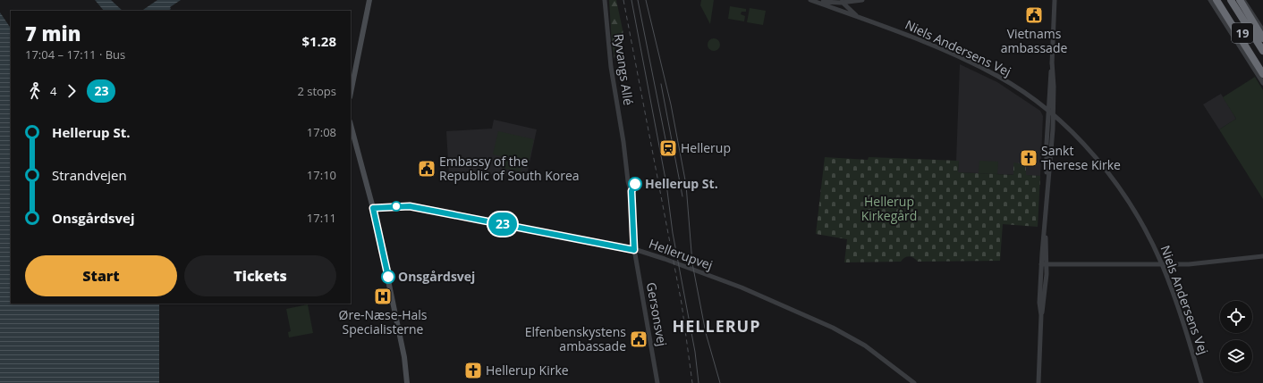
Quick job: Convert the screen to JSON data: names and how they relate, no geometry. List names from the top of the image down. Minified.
{"streets":{"highway":["19"],"street":["Niels Andersens Vej","Ryvangs Allé","Hellerupvej","Gersonsvej"]},"crossings":[["Ryvangs Allé","Hellerupvej"],["Ryvangs Allé","Gersonsvej"],["Hellerupvej","Gersonsvej"]],"districts":["HELLERUP"],"parks":["Hellerup Kirkegård"],"places":{"public building":["Vietnams ambassade","Embassy of the Republic of South Korea","Elfenbenskystens ambassade"],"station":["Hellerup"],"church":["Sankt Therese Kirke","Hellerup Kirke"],"other":["Hellerup St.","Onsgårdsvej"],"hospital":["Øre-Næse-Hals Specialisterne"]},"lines":["bus line 23"],"page":{"on_map":"23","heading":["7 min","17:04 – 17:11 · Bus","$1.28"],"legs":["4","23","2 stops"],"list":[{"name":"Hellerup St.","value":"17:08"},{"name":"Strandvejen","value":"17:10"},{"name":"Onsgårdsvej","value":"17:11"}],"buttons":["Start","Tickets"]}}
